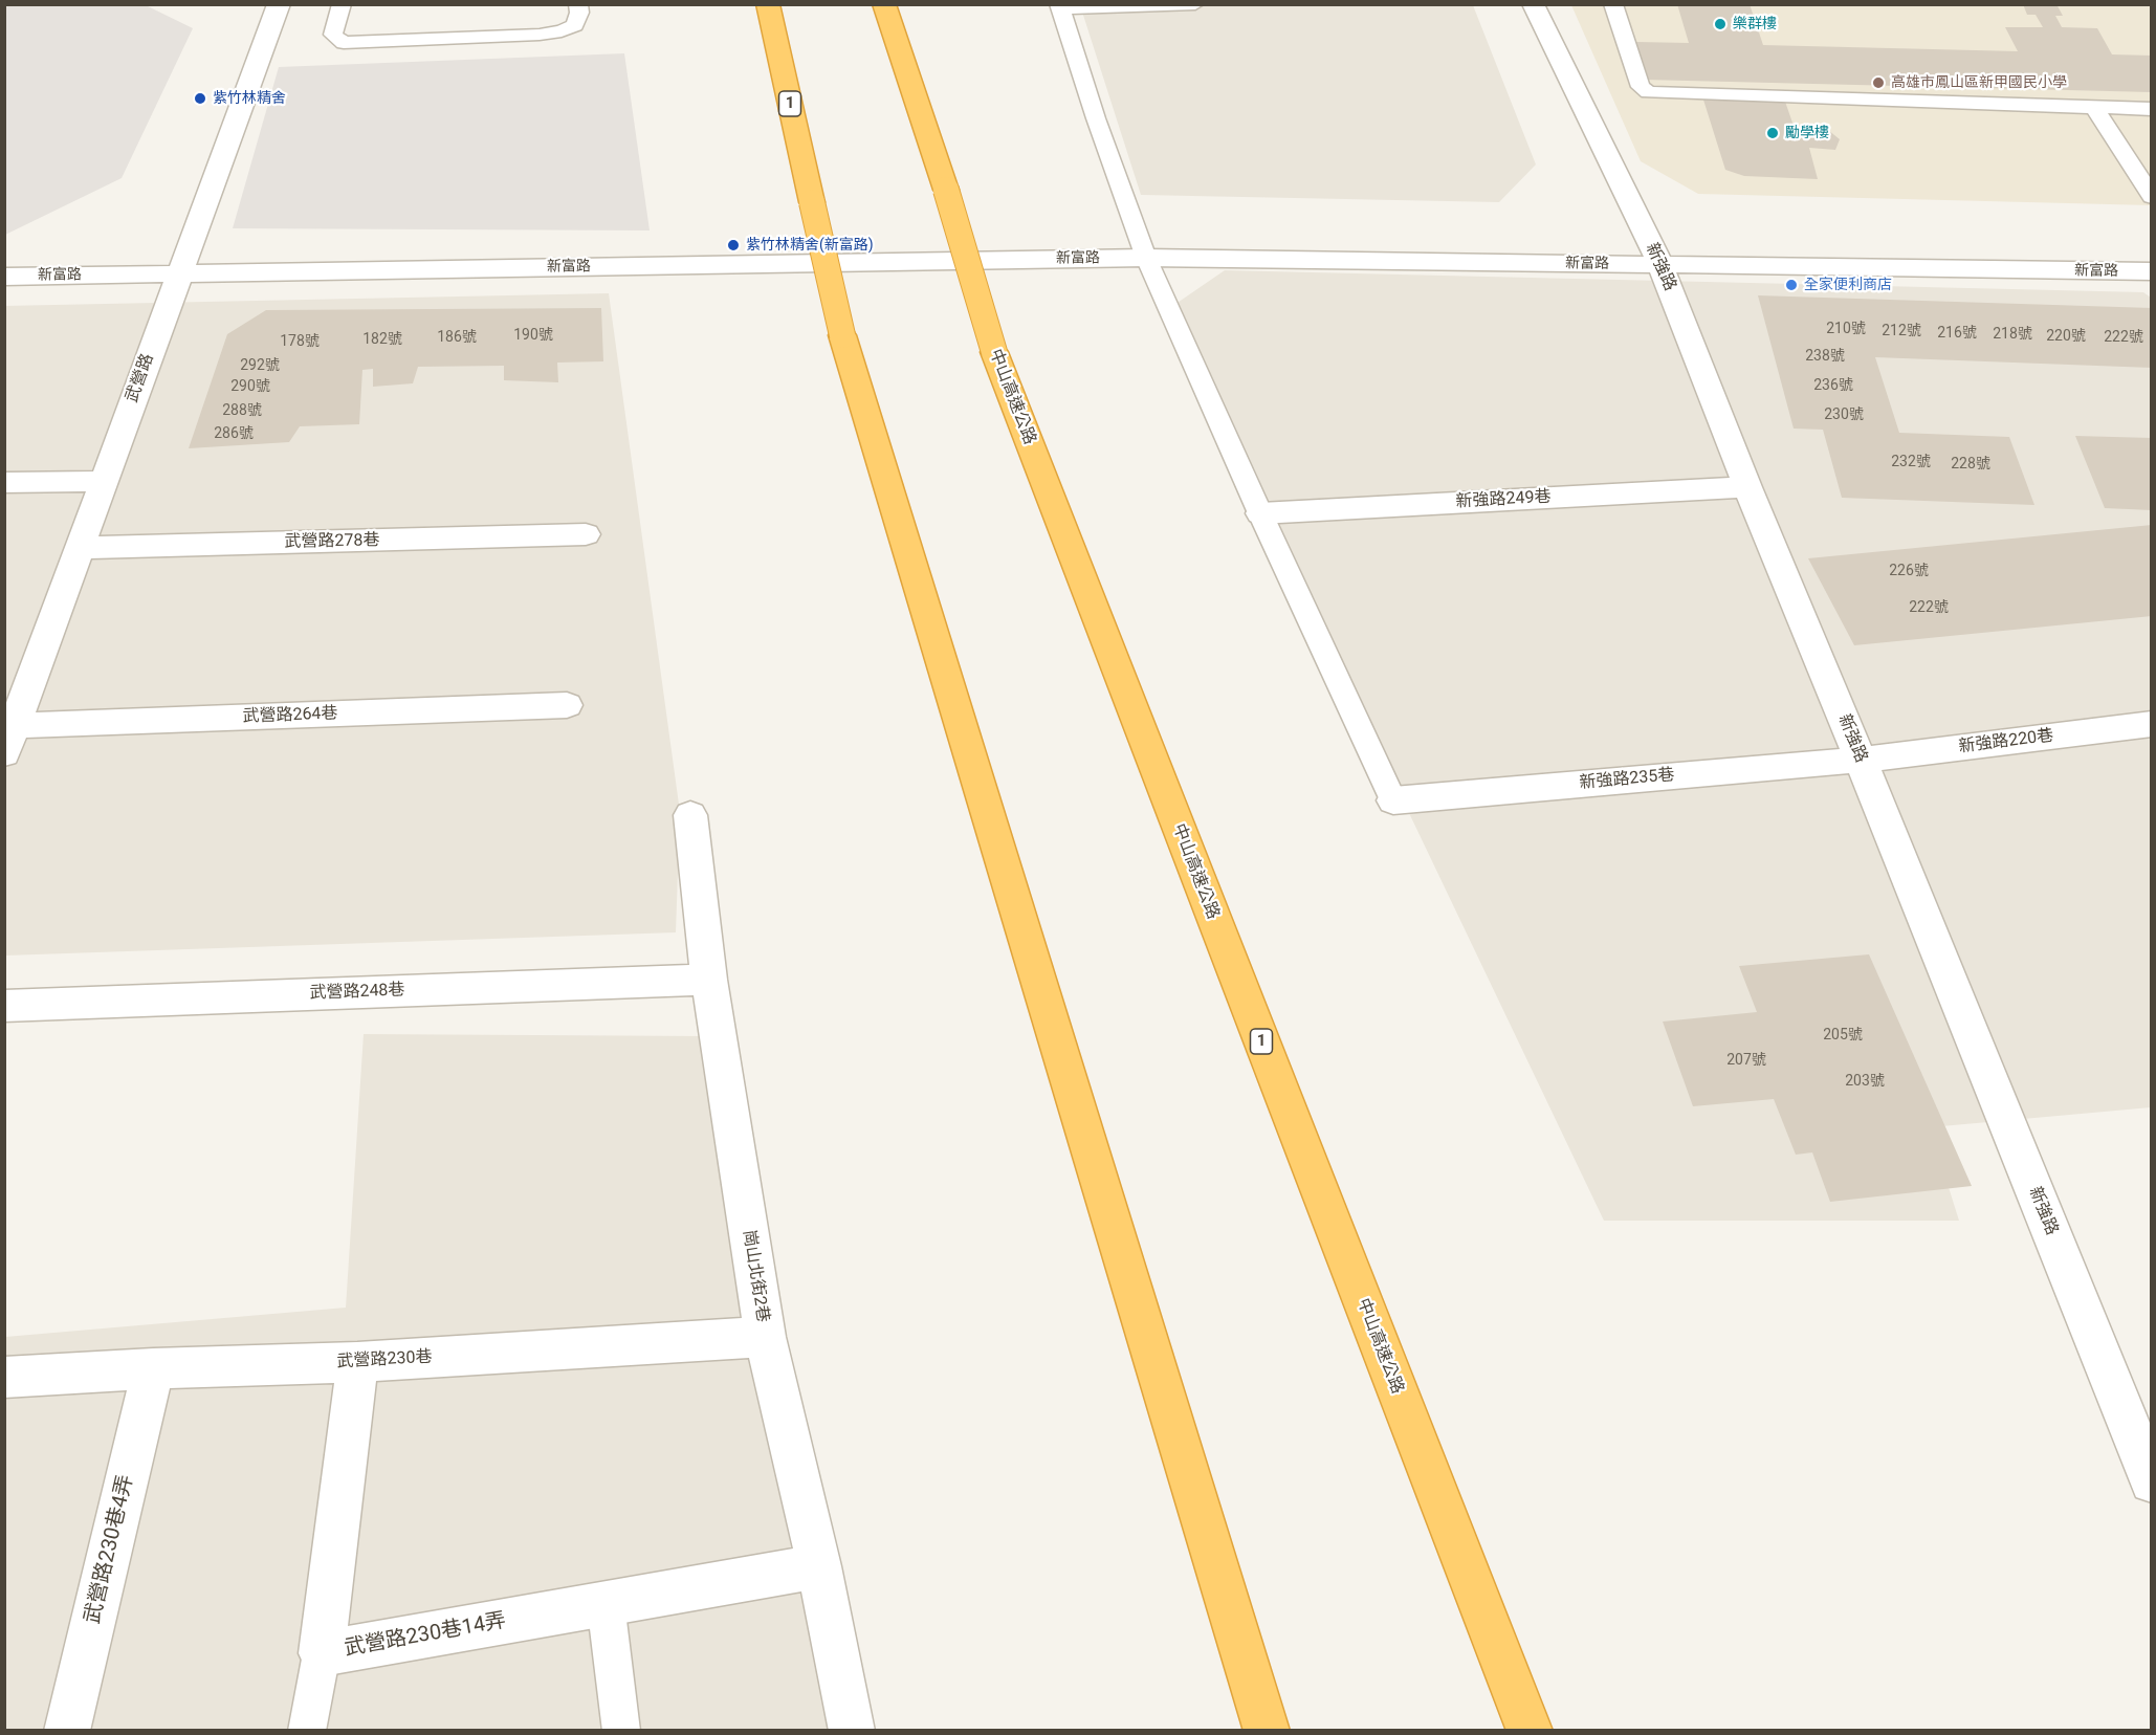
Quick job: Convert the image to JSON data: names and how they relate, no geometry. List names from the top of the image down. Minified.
{"streets":{"highway":["1","中山高速公路"],"street":["新富路","新強路","武營路","新強路249巷","武營路278巷","武營路264巷","新強路220巷","新強路235巷","武營路248巷","崗山北街2巷","武營路230巷","武營路230巷4弄","武營路230巷14弄"]},"crossings":[["新富路","新強路"],["新富路","武營路"],["新強路","新強路249巷"],["新強路","新強路220巷"],["新強路","新強路235巷"],["武營路","武營路278巷"],["武營路","武營路264巷"],["新強路220巷","新強路235巷"],["武營路248巷","崗山北街2巷"],["崗山北街2巷","武營路230巷"],["崗山北街2巷","武營路230巷14弄"],["武營路230巷","武營路230巷4弄"],["武營路230巷","武營路230巷14弄"]],"places":["樂群樓","高雄市鳳山區新甲國民小學","紫竹林精舍","勵學樓","紫竹林精舍(新富路)","全家便利商店"],"house_numbers":["210號","212號","216號","218號","190號","220號","186號","222號","182號","178號","238號","292號","236號","290號","288號","230號","286號","232號","228號","226號","222號","205號","207號","203號"]}
